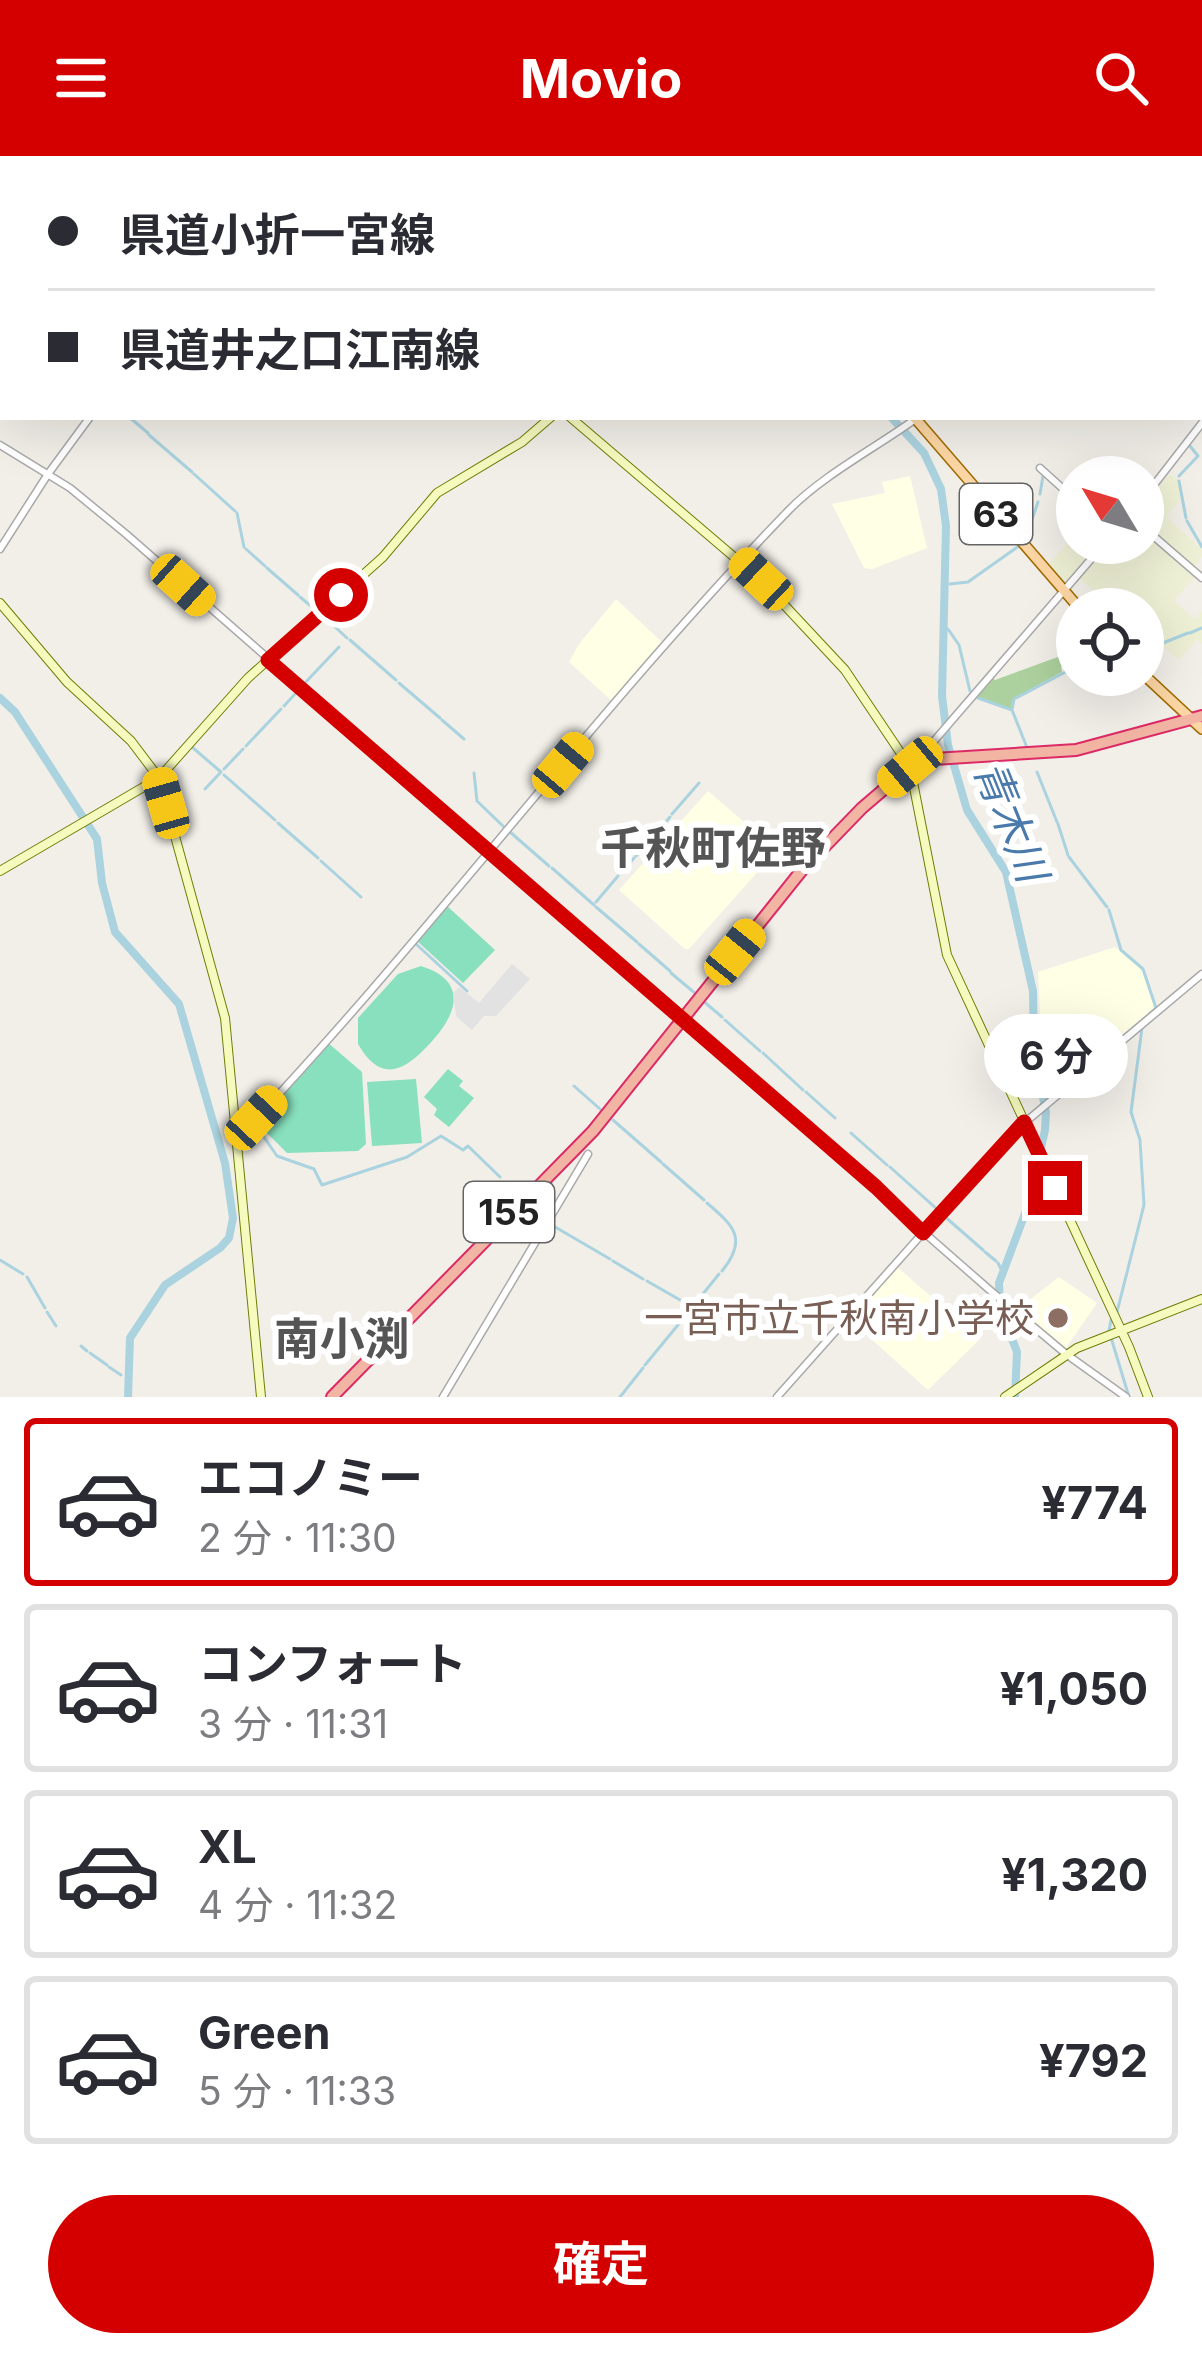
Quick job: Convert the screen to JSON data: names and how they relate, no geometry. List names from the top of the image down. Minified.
{"streets":{"highway":["155"],"main road":["63"]},"districts":["千秋町佐野","南小渕"],"water":["青木川"],"places":["一宮市立千秋南小学校"],"north":"top left","page":{"header":"Movio","banner":["県道小折一宮線","県道井之口江南線"],"bubble":"6 分","list":[{"name":"エコノミー","note":"2 分 · 11:30","value":"¥774"},{"name":"コンフォート","note":"3 分 · 11:31","value":"¥1,050"},{"name":"XL","note":"4 分 · 11:32","value":"¥1,320"},{"name":"Green","note":"5 分 · 11:33","value":"¥792"}],"buttons":"確定"}}
